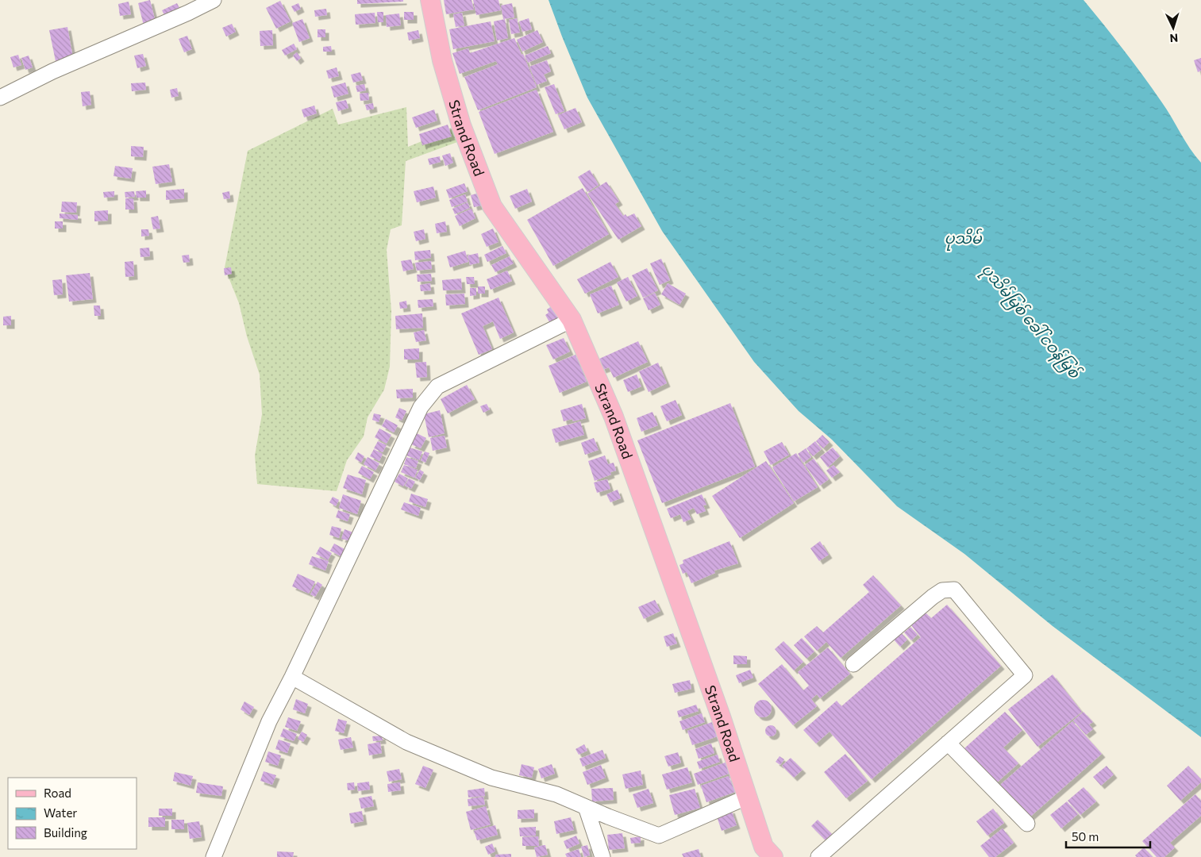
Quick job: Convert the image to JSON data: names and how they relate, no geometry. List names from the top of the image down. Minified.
{"streets":{"main road":["Strand Road"]},"water":["ပုသိမ်","ပုသိမ်မြစ် ခေါ် ငဝန်မြစ်"],"legend":["Road","Water","Building"],"scale_bar":"50 m","north":"bottom"}
